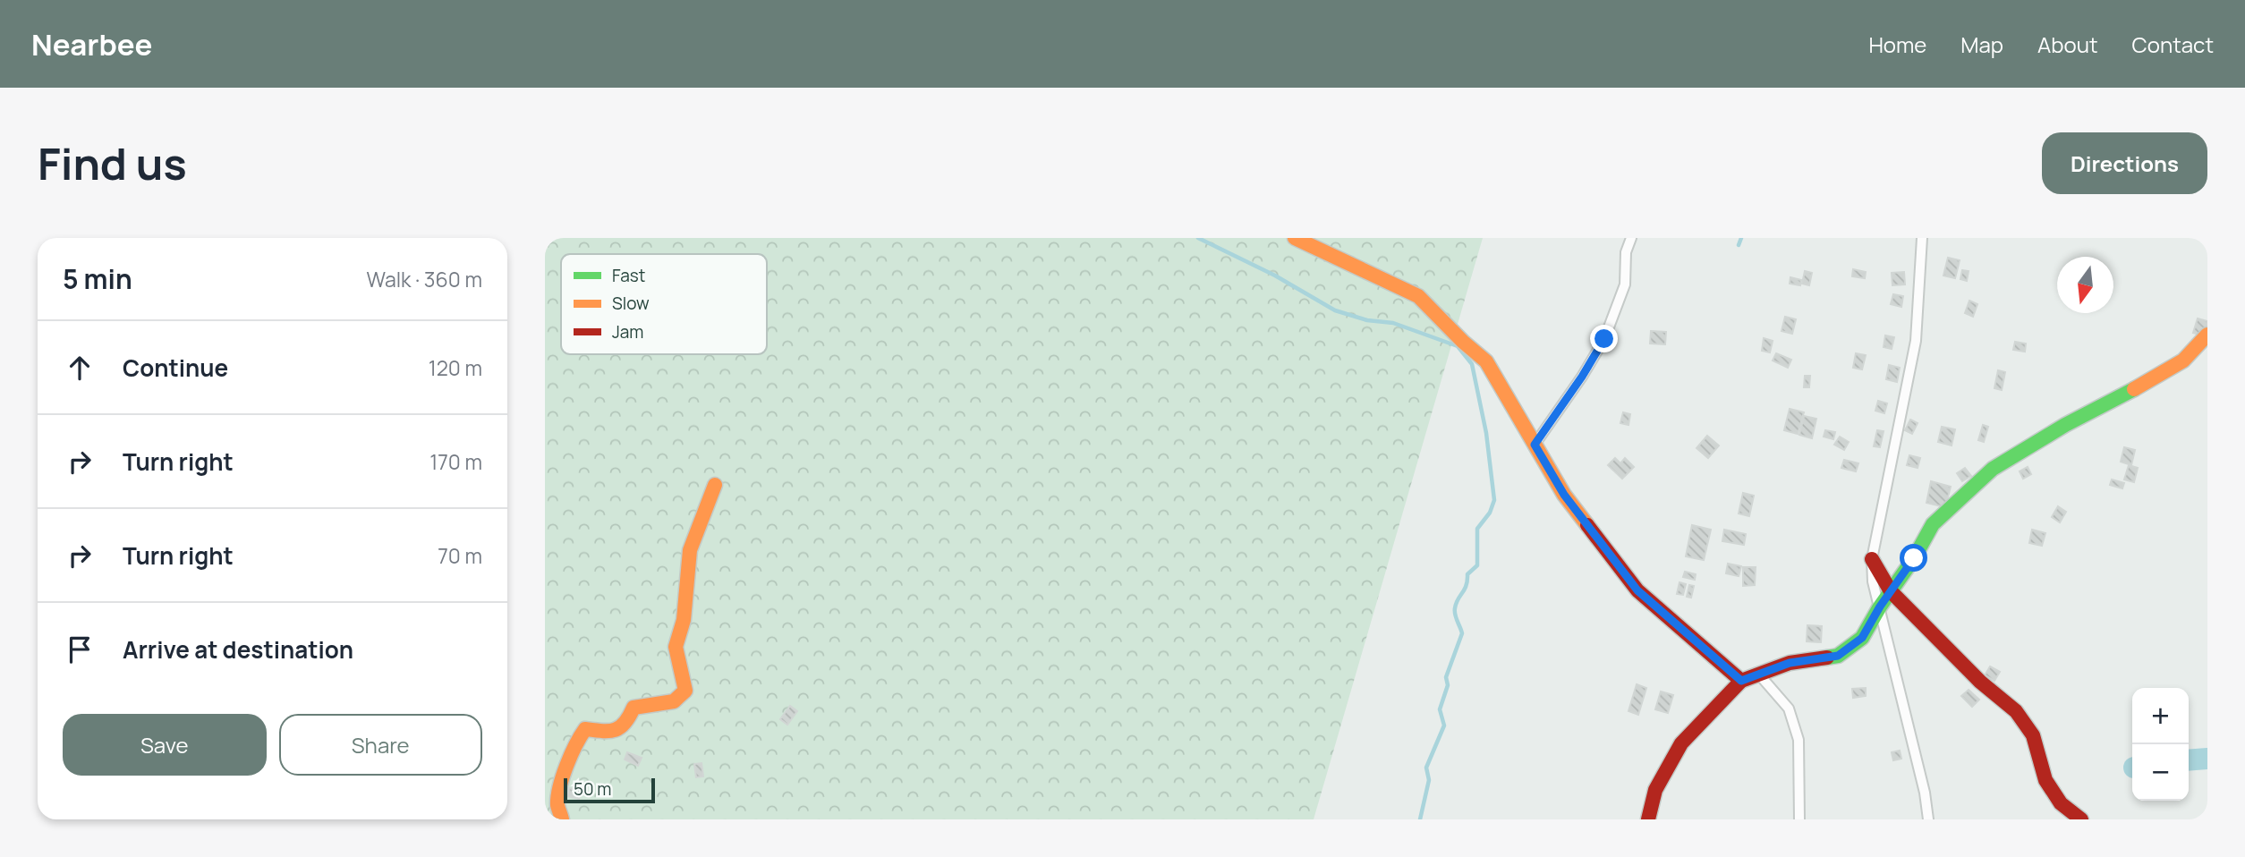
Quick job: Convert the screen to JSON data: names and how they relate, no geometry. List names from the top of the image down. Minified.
{"legend":["Fast","Slow","Jam"],"scale_bar":"50 m","north":"bottom","page":{"header":"Nearbee","nav":["Home","Map","About","Contact"],"buttons":["Directions",["Save","Share"]],"title":"Find us","heading":["5 min","Walk · 360 m"],"list":[["Continue","120 m"],["Turn right","170 m"],["Turn right","70 m"],"Arrive at destination"],"map_buttons":["+","−"],"scale":"50 m"}}
